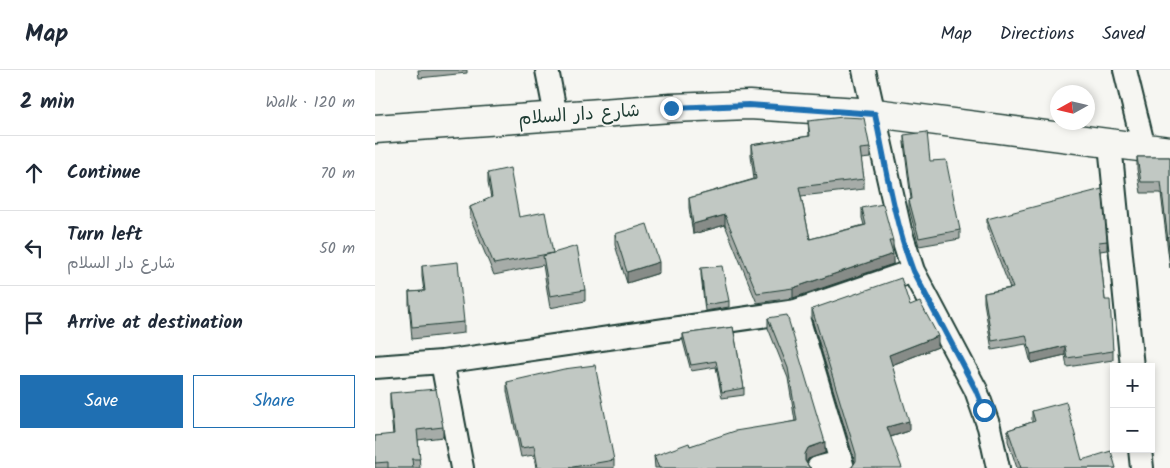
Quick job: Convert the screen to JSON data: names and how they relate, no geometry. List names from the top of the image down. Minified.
{"streets":{"street":["شارع دار السلام"]},"north":"left","page":{"header":"Map","nav":["Map","Directions","Saved"],"heading":["2 min","Walk · 120 m"],"list":[["Continue","70 m"],["Turn left","شارع دار السلام","50 m"],"Arrive at destination"],"buttons":["Save","Share"],"map_buttons":["+","−"]}}
